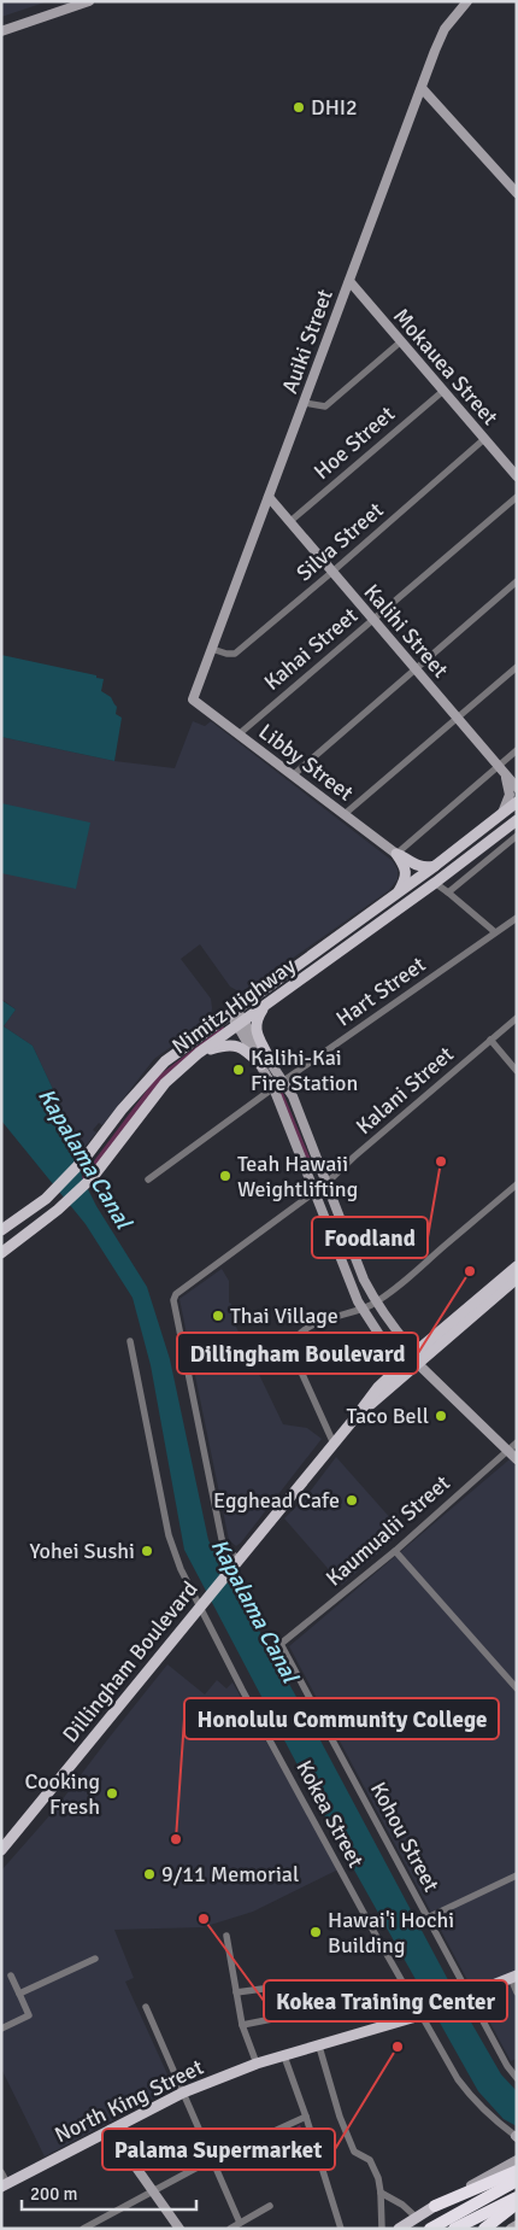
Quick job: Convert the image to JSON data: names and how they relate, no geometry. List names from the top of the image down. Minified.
{"streets":{"main road":["Nimitz Highway","Dillingham Boulevard","North King Street"],"street":["Auiki Street","Mokauea Street","Hoe Street","Silva Street","Kalihi Street","Kahai Street","Libby Street","Hart Street","Kalani Street","Kaumualii Street","Kokea Street","Kohou Street"]},"crossings":[["Auiki Street","Mokauea Street"],["Auiki Street","Silva Street"],["Auiki Street","Kalihi Street"],["Auiki Street","Libby Street"],["Mokauea Street","Hoe Street"],["Mokauea Street","Silva Street"],["Hoe Street","Kalihi Street"],["Silva Street","Kalihi Street"],["Kalihi Street","Kahai Street"],["Kahai Street","Libby Street"],["Kalani Street","Dillingham Boulevard"],["Kaumualii Street","Kohou Street"],["Dillingham Boulevard","Kokea Street"],["Kokea Street","North King Street"],["Kohou Street","North King Street"]],"water":["Kapalama Canal"],"places":["DHI2","Kalihi-Kai Fire Station","Foodland","Teah Hawaii Weightlifting","Dillingham Boulevard","Thai Village","Taco Bell","Egghead Cafe","Yohei Sushi","Cooking Fresh","Honolulu Community College","9/11 Memorial","Kokea Training Center","Hawai'i Hochi Building","Palama Supermarket"],"scale_bar":"200 m"}
